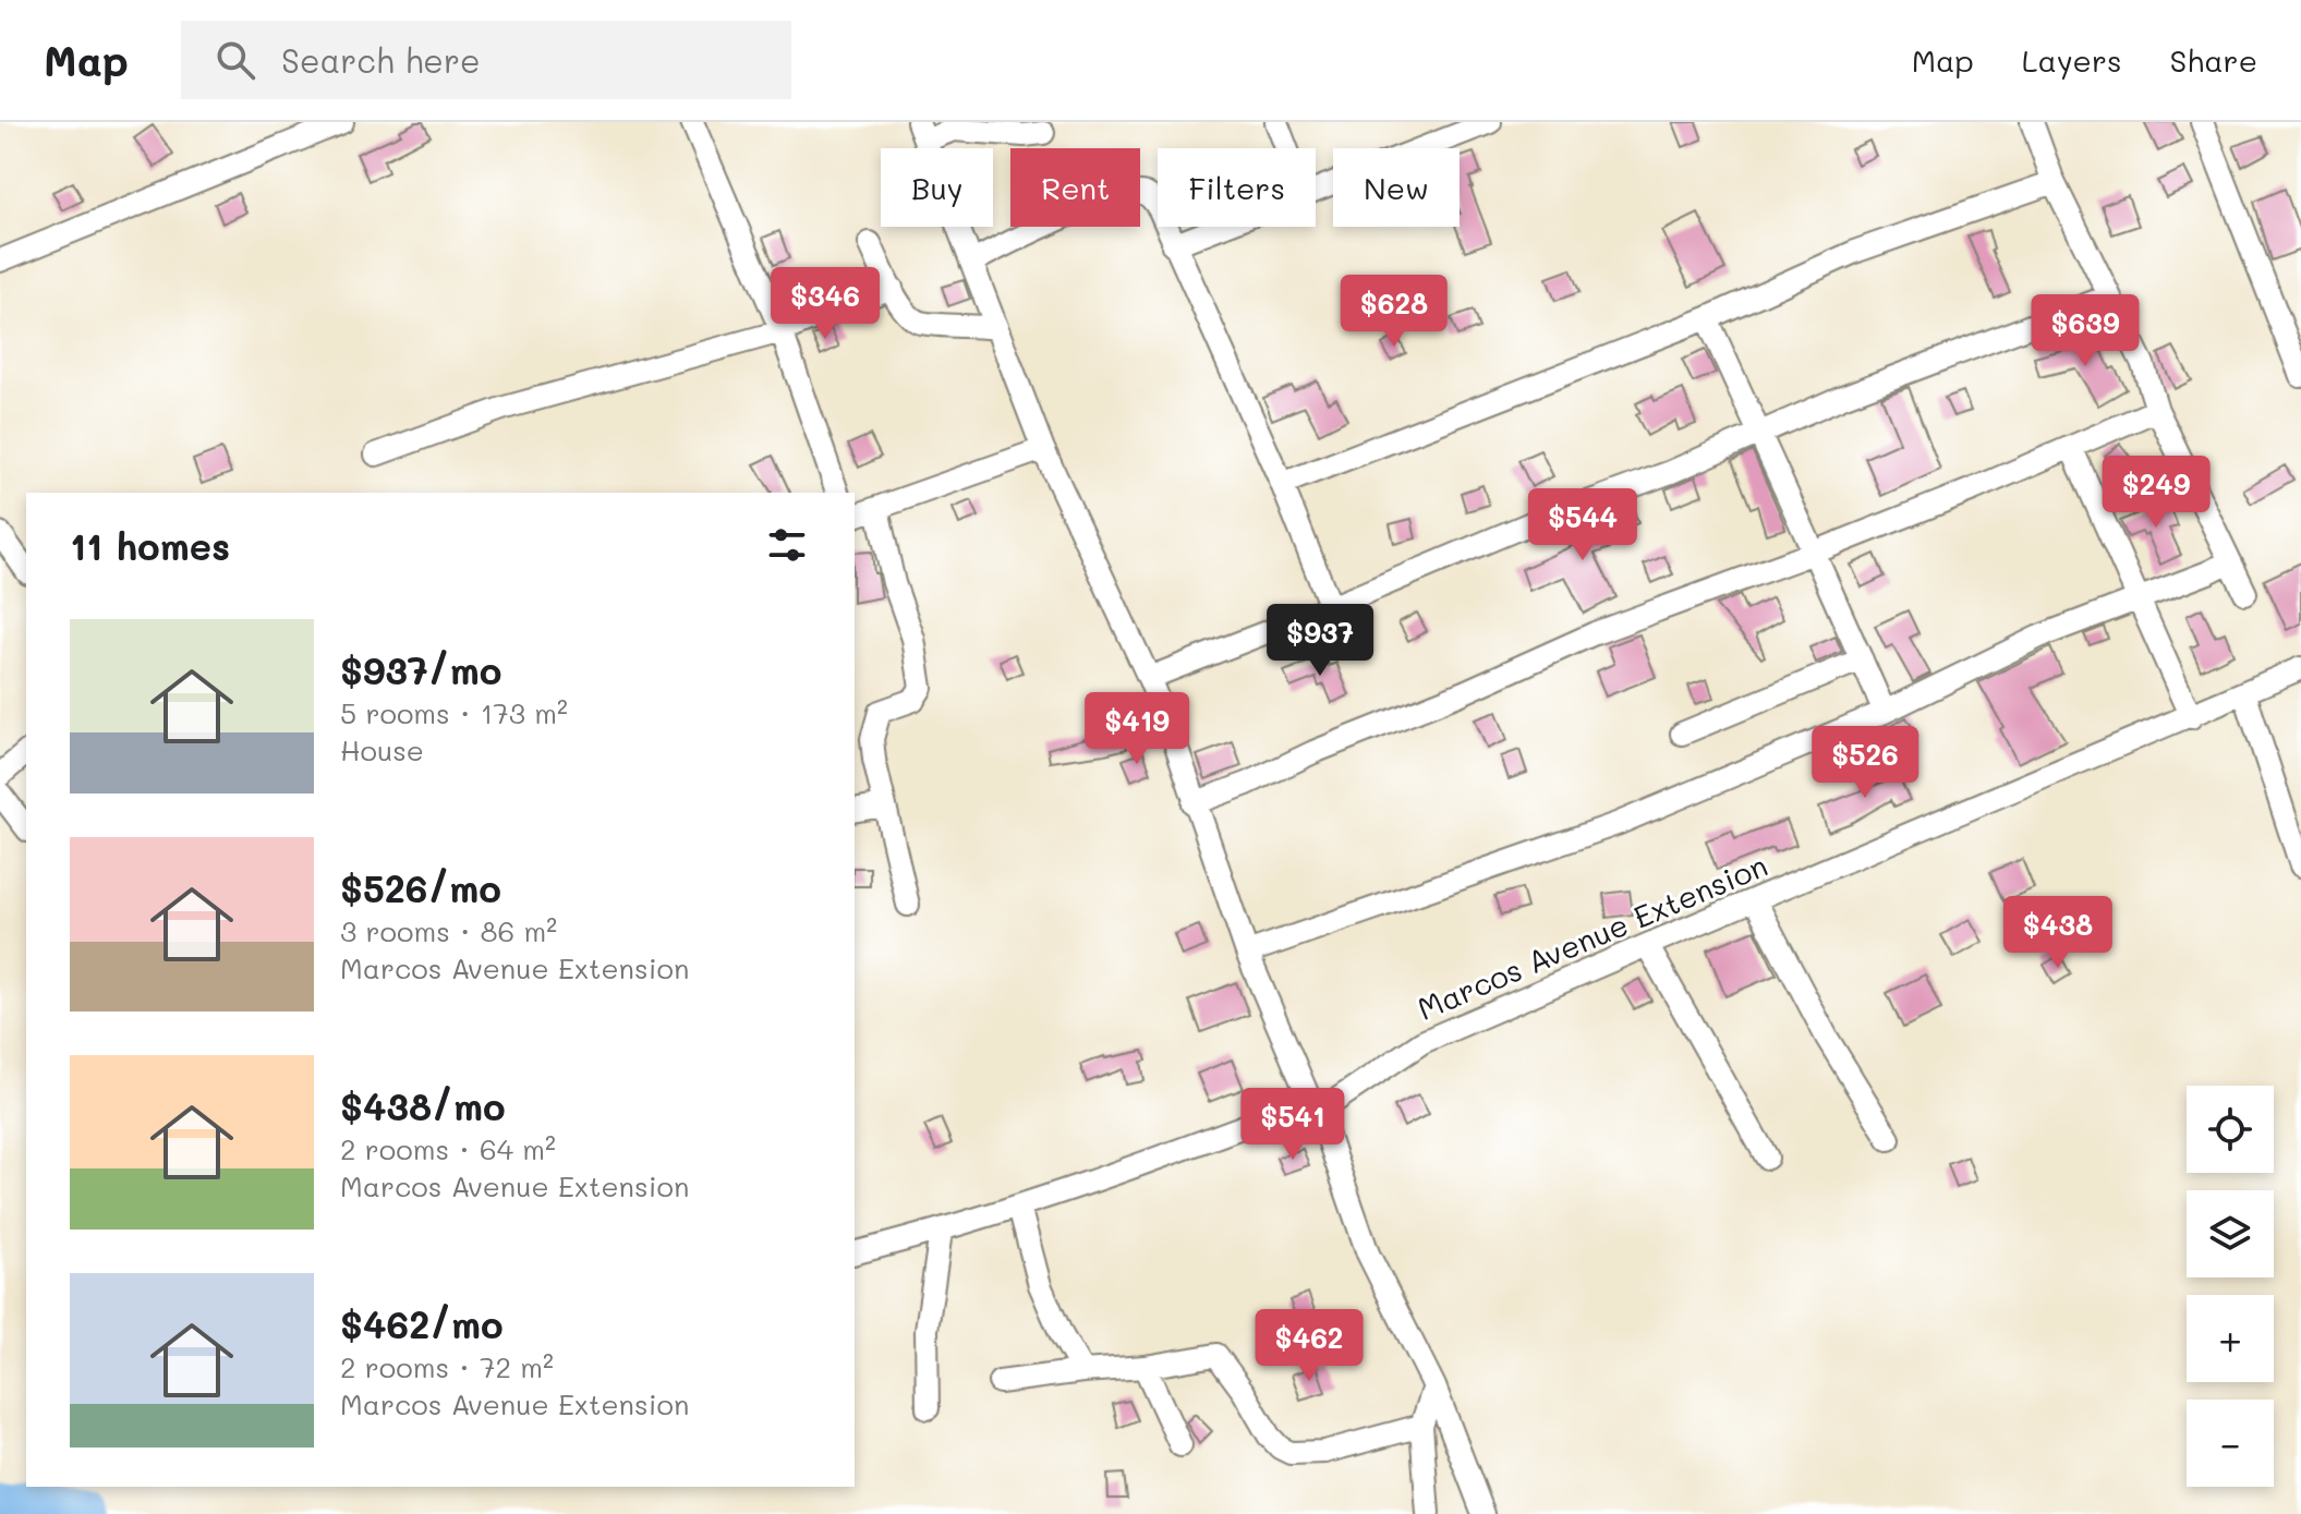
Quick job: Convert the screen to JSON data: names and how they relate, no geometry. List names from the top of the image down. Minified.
{"streets":{"street":["Marcos Avenue Extension"]},"page":{"header":"Map","search":"Search here","nav":["Map","Layers","Share"],"chip":["Buy","Rent","Filters","New"],"price":["$346","$628","$639","$249","$544","$937","$419","$526","$438","$541","$462"],"heading":"11 homes","list":[{"name":"$937/mo","note":"5 rooms · 173 m² · House"},{"name":"$526/mo","note":"3 rooms · 86 m² · Marcos Avenue Extension"},{"name":"$438/mo","note":"2 rooms · 64 m² · Marcos Avenue Extension"},{"name":"$462/mo","note":"2 rooms · 72 m² · Marcos Avenue Extension"}],"map_buttons":["+","−"]}}
